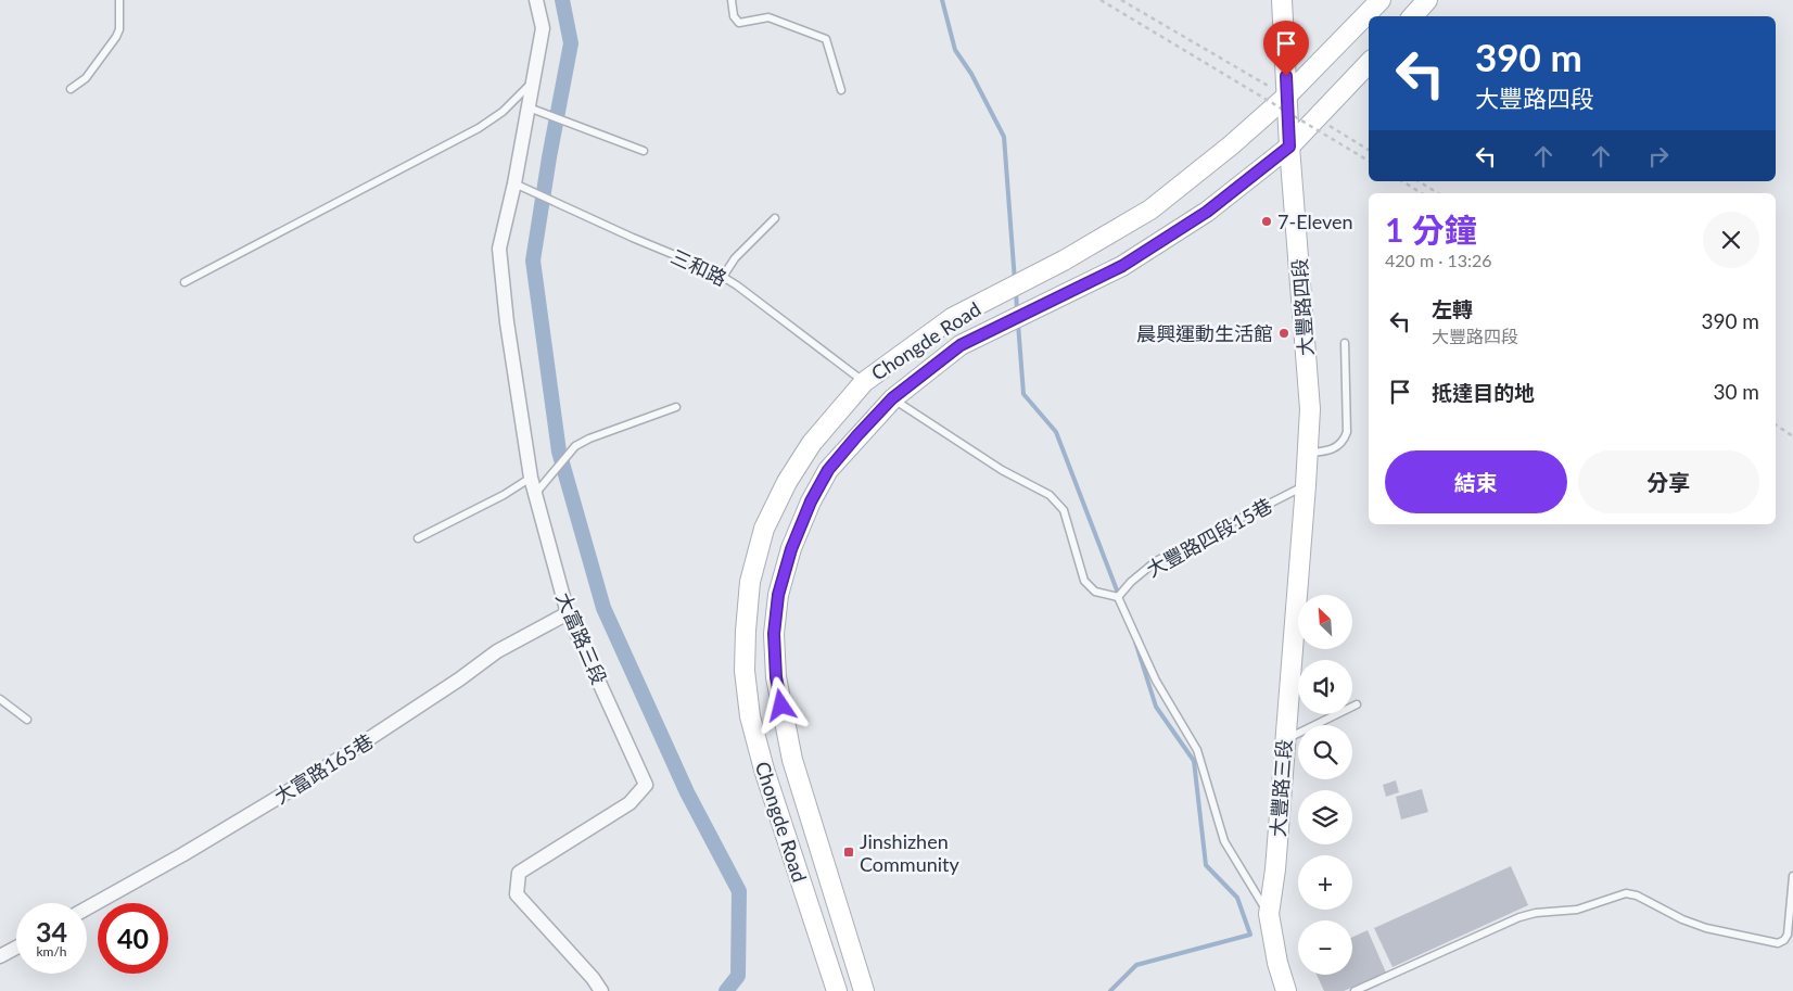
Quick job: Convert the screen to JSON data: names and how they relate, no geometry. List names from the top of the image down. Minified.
{"streets":{"street":["大豐路四段","Chongde Road","大富路三段","大富路165巷","大豐路三段"],"lane":["三和路","大豐路四段15巷"]},"crossings":[["三和路","Chongde Road"],["三和路","大富路三段"],["大豐路四段","Chongde Road"],["大豐路四段","大豐路四段15巷"],["大豐路四段","大豐路三段"],["大豐路四段15巷","大豐路三段"],["大富路三段","大富路165巷"]],"places":{"other":["7-Eleven","晨興運動生活館"],"transit":["Jinshizhen Community"]},"north":"top left","page":{"turn":["390 m","大豐路四段"],"heading":["1 分鐘","420 m · 13:26"],"list":[{"name":"左轉","note":"大豐路四段","value":"390 m"},{"name":"抵達目的地","value":"30 m"}],"buttons":["結束","分享"],"map_buttons":["+","−"],"speed":"34 km/h","limit":"40"}}
